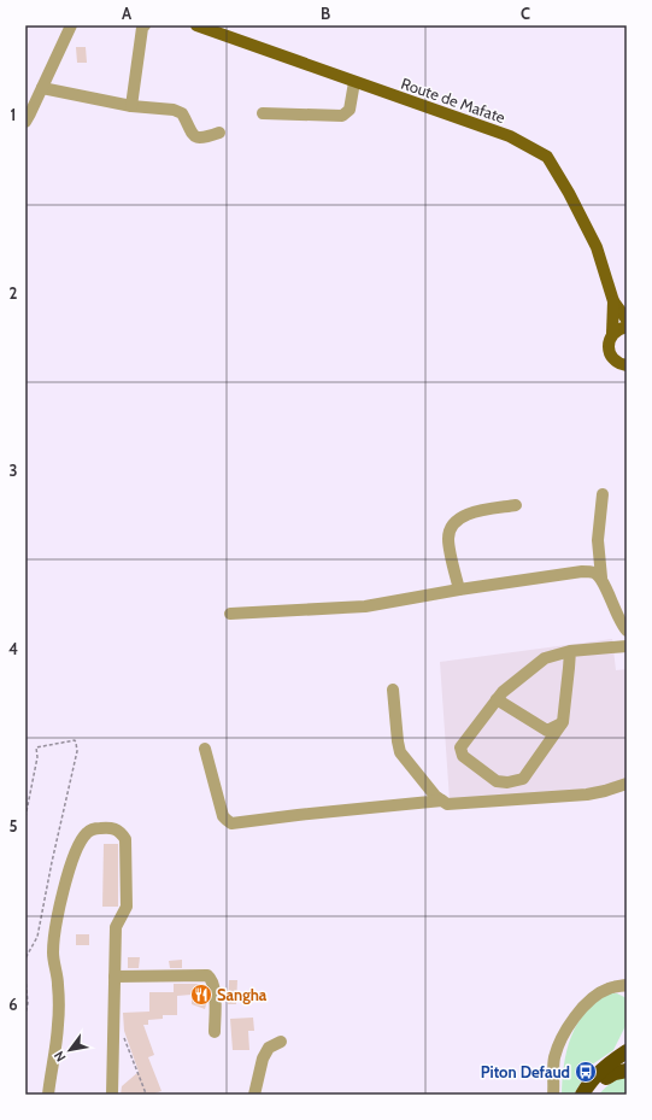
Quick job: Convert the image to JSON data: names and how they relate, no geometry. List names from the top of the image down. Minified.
{"streets":{"main road":["Route de Mafate"]},"places":{"restaurant":["Sangha"],"bus stop":["Piton Defaud"]},"north":"bottom left","grid":{"columns":["A","B","C"],"rows":["1","2","3","4","5","6"]}}
